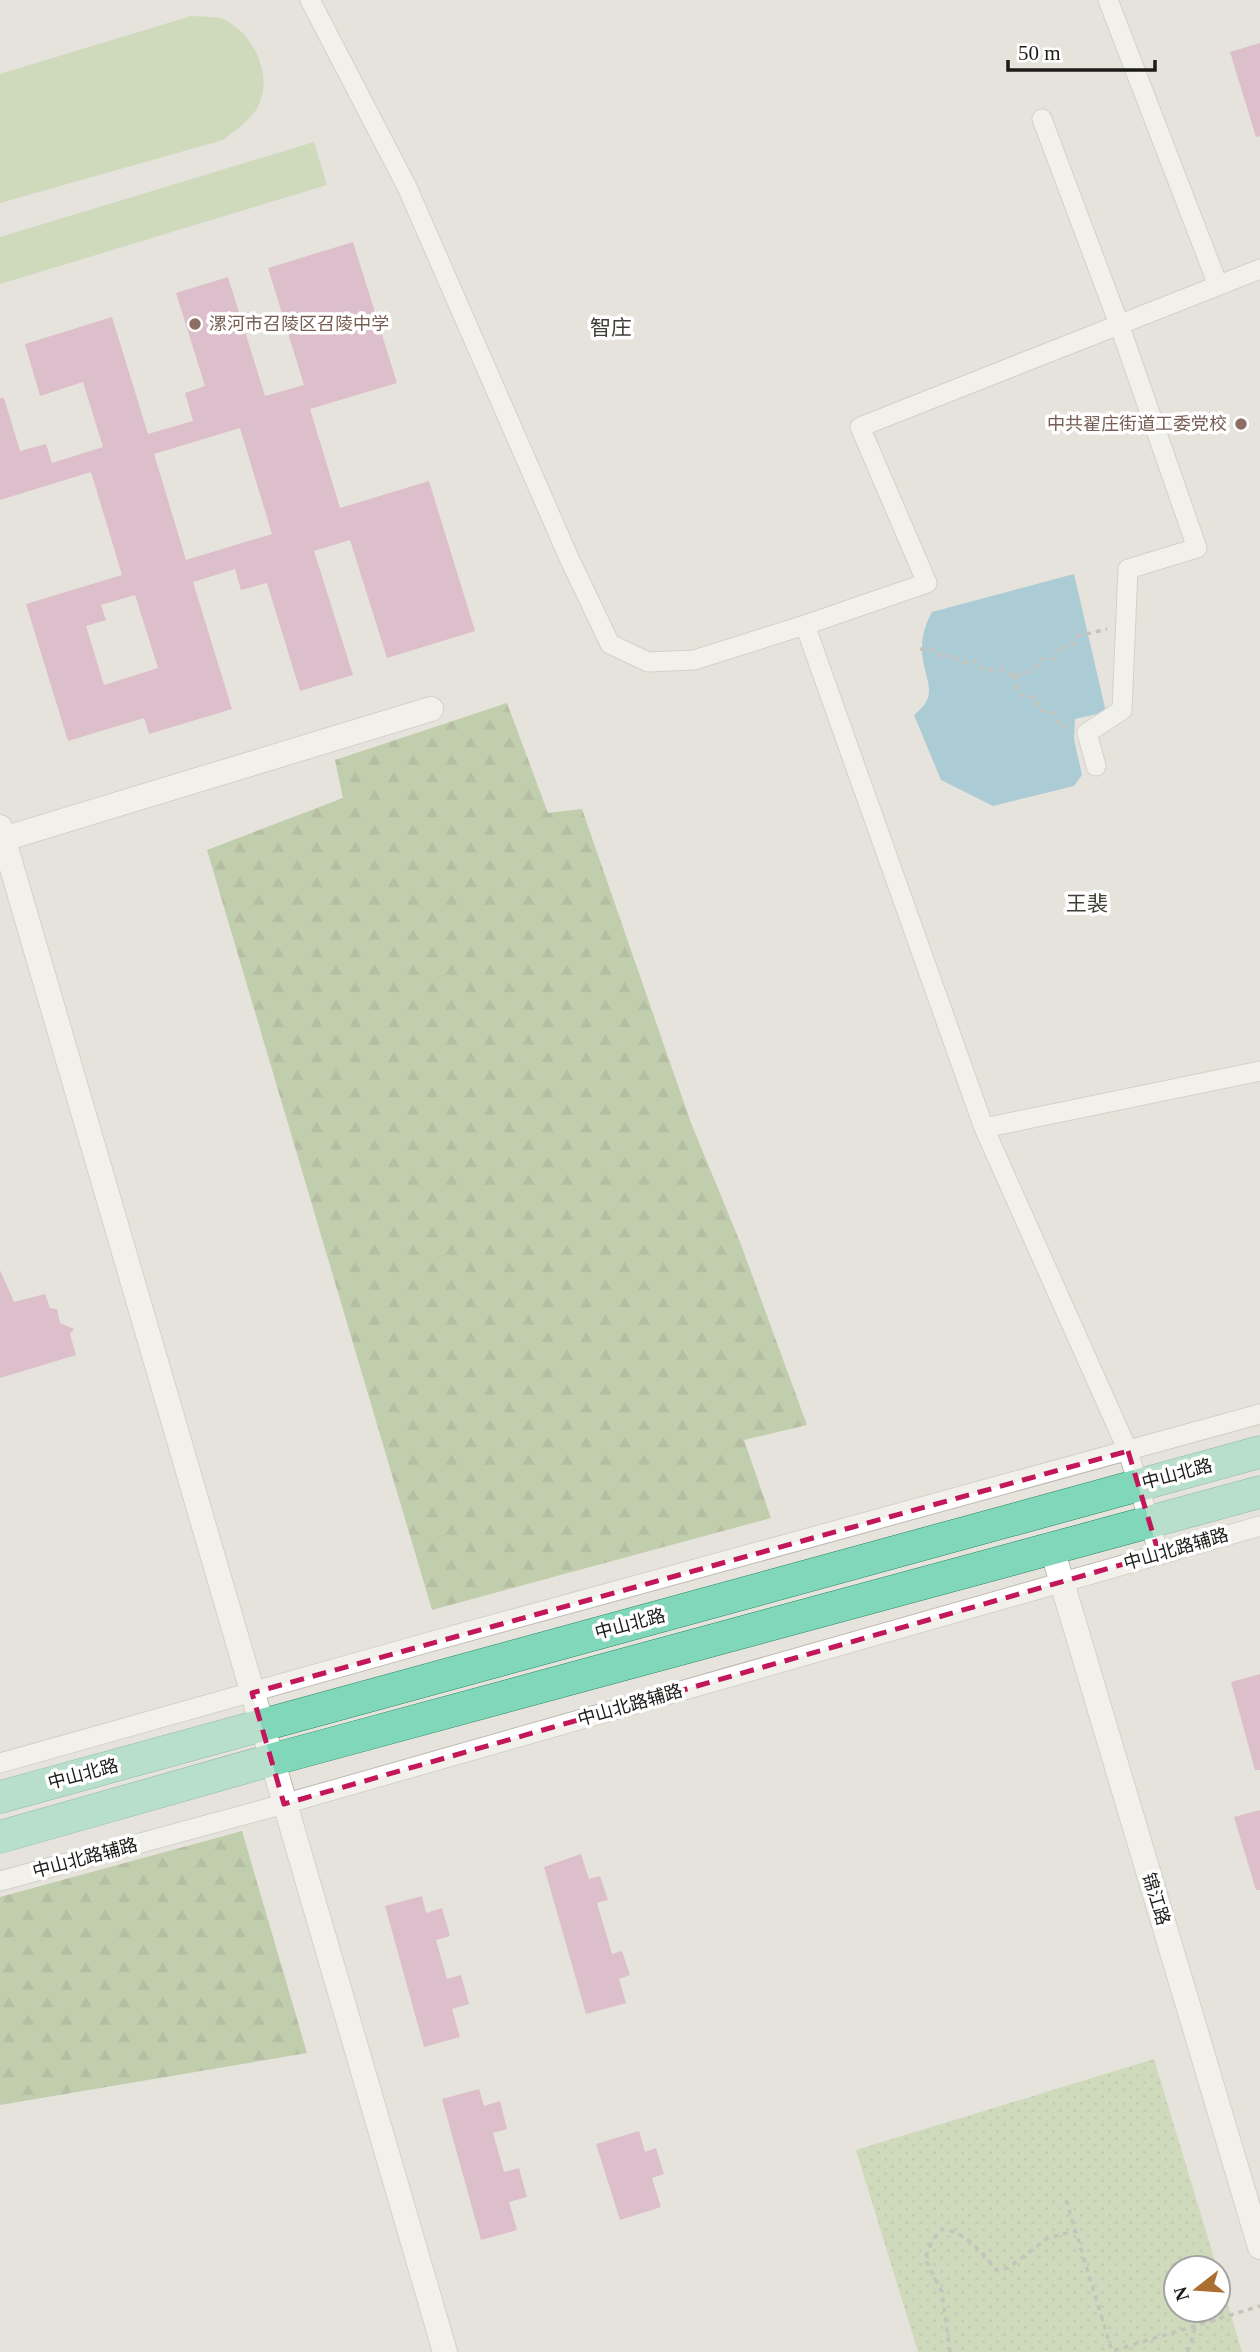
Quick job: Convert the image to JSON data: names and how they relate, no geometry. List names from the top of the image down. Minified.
{"streets":{"main road":["中山北路"],"street":["中山北路辅路","锦江路"]},"crossings":[["中山北路辅路","锦江路"]],"districts":["智庄","王裴"],"places":["漯河市召陵区召陵中学","中共翟庄街道工委党校"],"scale_bar":"50 m","north":"left"}
